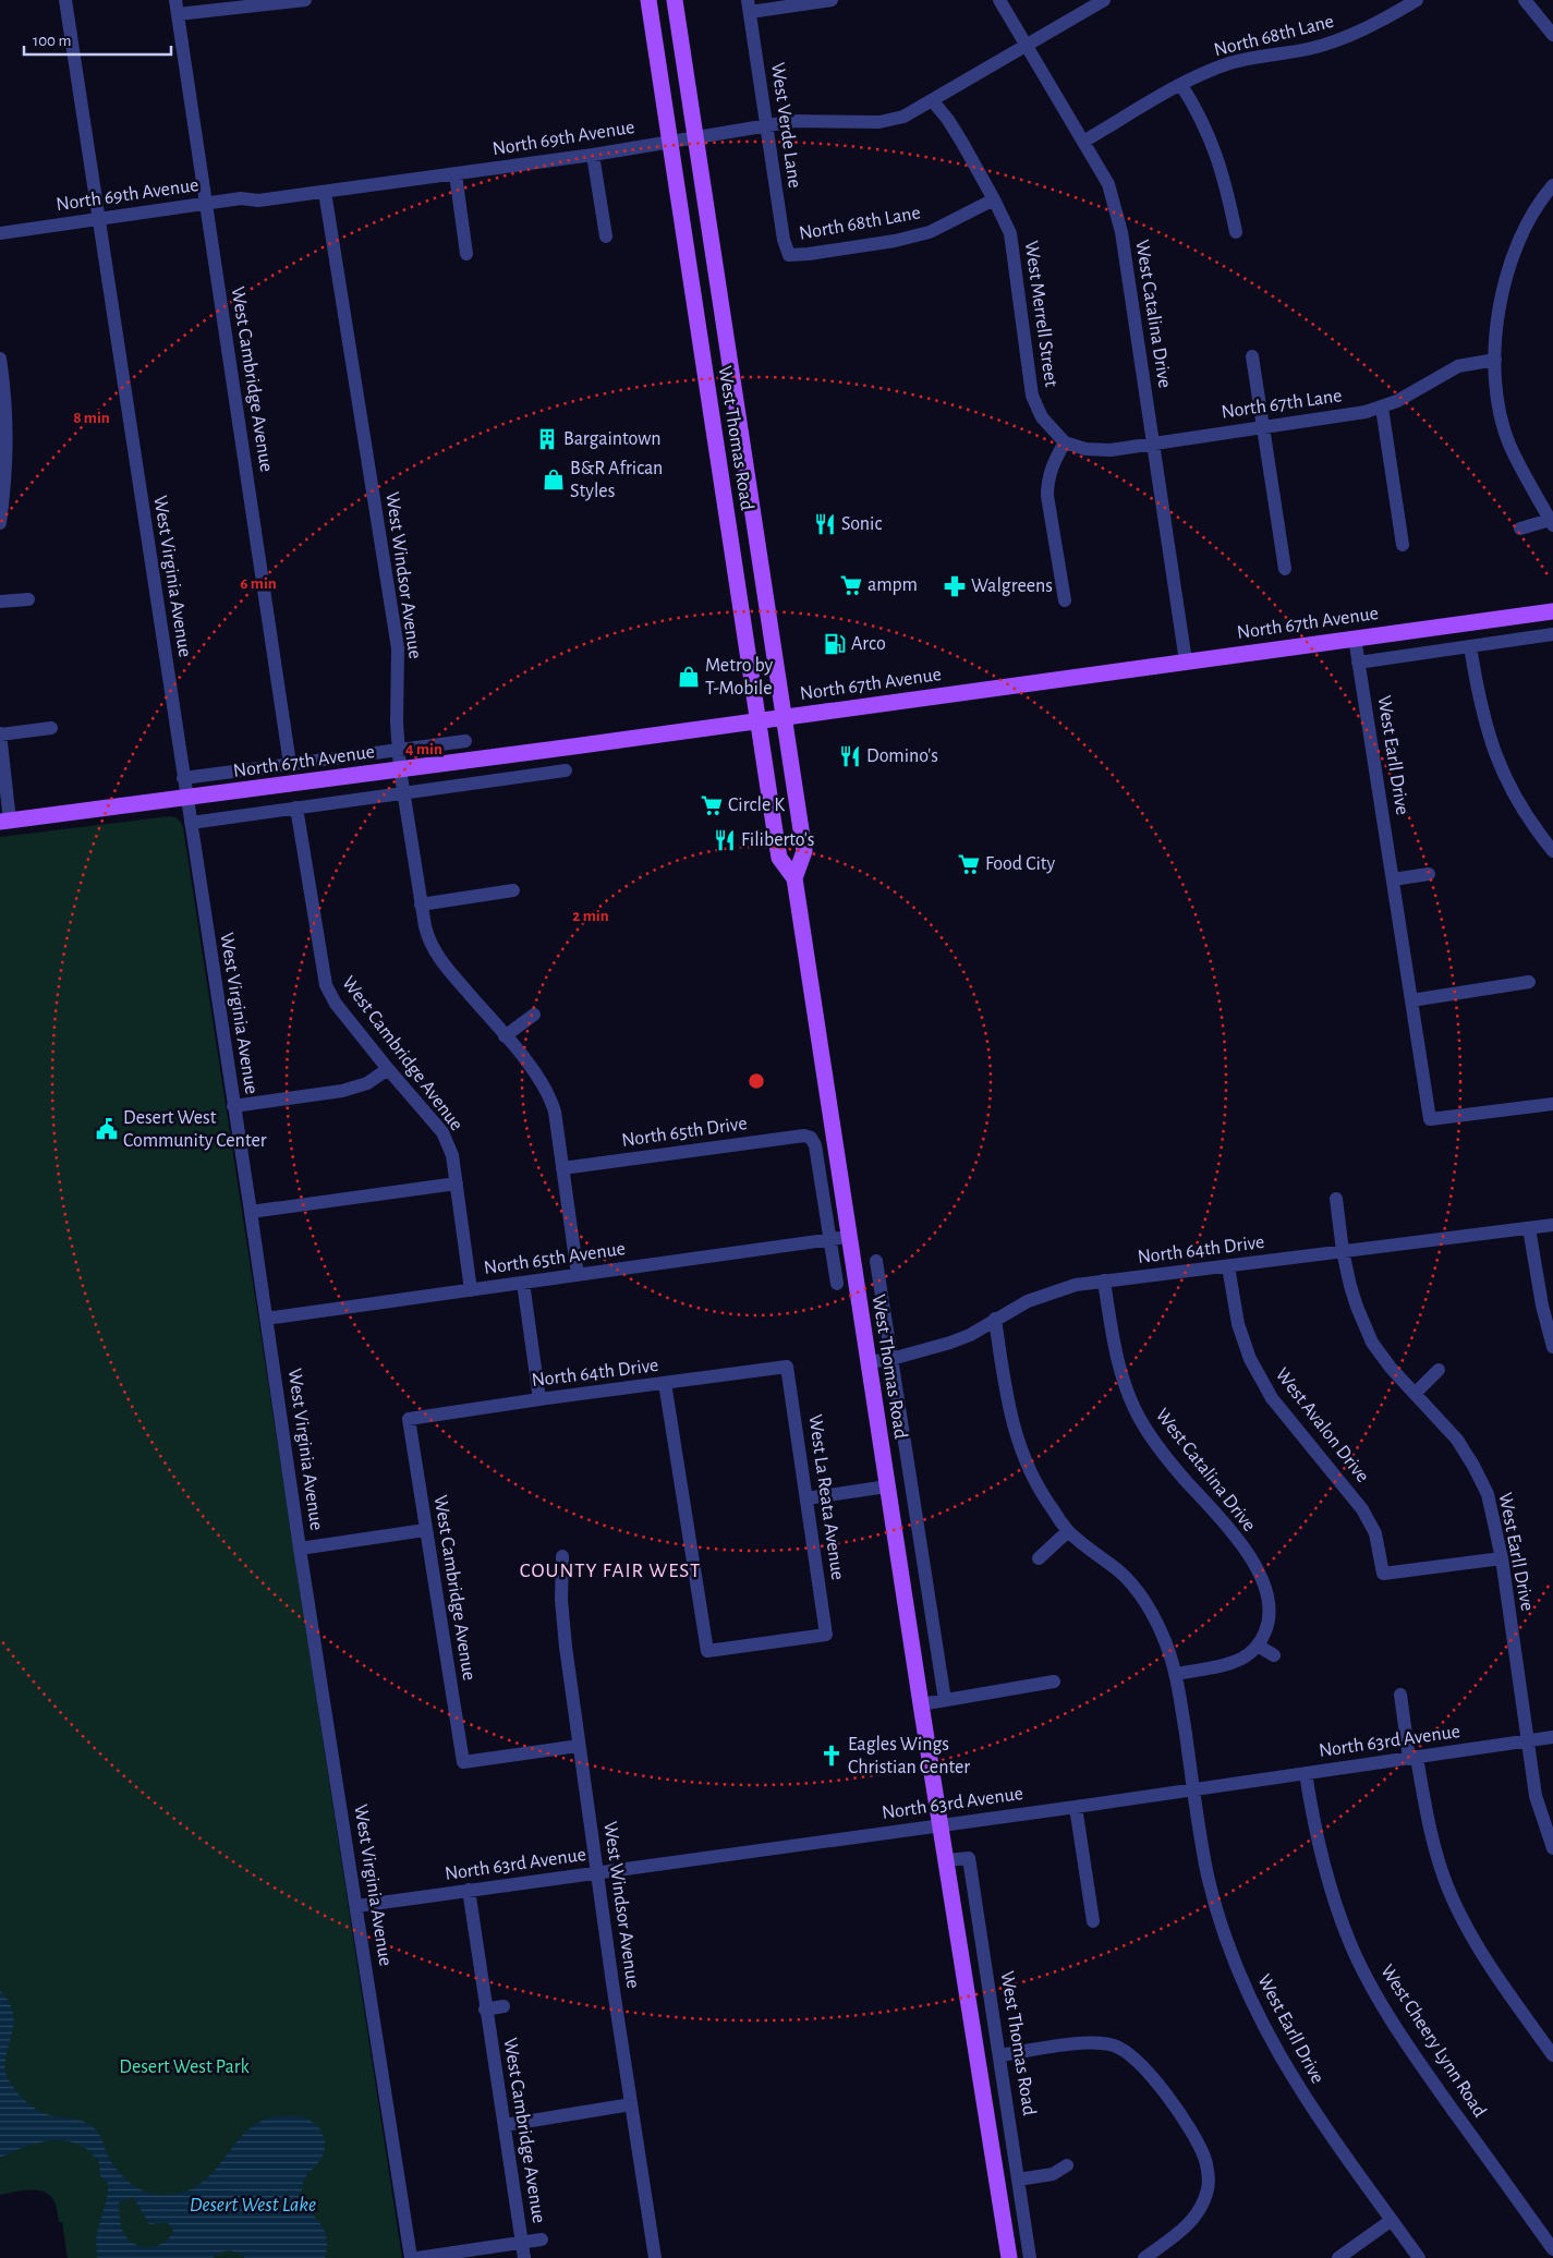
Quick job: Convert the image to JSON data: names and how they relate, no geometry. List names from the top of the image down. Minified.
{"streets":{"main road":["West Thomas Road","North 67th Avenue"],"street":["North 68th Lane","West Verde Lane","North 69th Avenue","West Merrell Street","West Catalina Drive","West Cambridge Avenue","North 67th Lane","West Windsor Avenue","West Virginia Avenue","West Earll Drive","North 65th Drive","North 64th Drive","North 65th Avenue","West Avalon Drive","West La Reata Avenue","North 63rd Avenue","West Cheery Lynn Road"]},"crossings":[["North 68th Lane","West Verde Lane"],["North 68th Lane","West Merrell Street"],["North 68th Lane","West Catalina Drive"],["West Verde Lane","North 69th Avenue"],["North 69th Avenue","West Merrell Street"],["North 69th Avenue","West Catalina Drive"],["North 69th Avenue","West Cambridge Avenue"],["North 69th Avenue","West Thomas Road"],["North 69th Avenue","West Windsor Avenue"],["North 69th Avenue","West Virginia Avenue"],["West Merrell Street","North 67th Lane"],["West Catalina Drive","North 67th Lane"],["West Catalina Drive","North 67th Avenue"],["West Catalina Drive","North 64th Drive"],["West Cambridge Avenue","West Windsor Avenue"],["West Cambridge Avenue","North 67th Avenue"],["West Cambridge Avenue","North 64th Drive"],["West Cambridge Avenue","North 65th Avenue"],["West Cambridge Avenue","North 63rd Avenue"],["West Thomas Road","North 67th Avenue"],["West Thomas Road","North 64th Drive"],["West Thomas Road","North 65th Avenue"],["West Thomas Road","North 63rd Avenue"],["West Windsor Avenue","North 67th Avenue"],["West Windsor Avenue","North 65th Drive"],["West Windsor Avenue","North 65th Avenue"],["West Windsor Avenue","North 63rd Avenue"],["West Virginia Avenue","North 67th Avenue"],["West Virginia Avenue","North 65th Avenue"],["West Virginia Avenue","North 63rd Avenue"],["North 67th Avenue","West Earll Drive"],["West Earll Drive","North 64th Drive"],["West Earll Drive","West Avalon Drive"],["West Earll Drive","North 63rd Avenue"],["North 65th Drive","North 65th Avenue"],["North 64th Drive","West Avalon Drive"],["North 64th Drive","West La Reata Avenue"],["North 63rd Avenue","West Cheery Lynn Road"]],"districts":["COUNTY FAIR WEST"],"water":["Desert West Lake"],"parks":["Desert West Park"],"places":{"building":["Bargaintown"],"shop":["B&R African Styles","Metro by T-Mobile"],"restaurant":["Sonic","Domino's","Filiberto's"],"supermarket":["ampm","Circle K","Food City"],"pharmacy":["Walgreens"],"fuel station":["Arco"],"public building":["Desert West Community Center"],"church":["Eagles Wings Christian Center"]},"scale_bar":"100 m","rings":["8 min","6 min","4 min","2 min"]}
